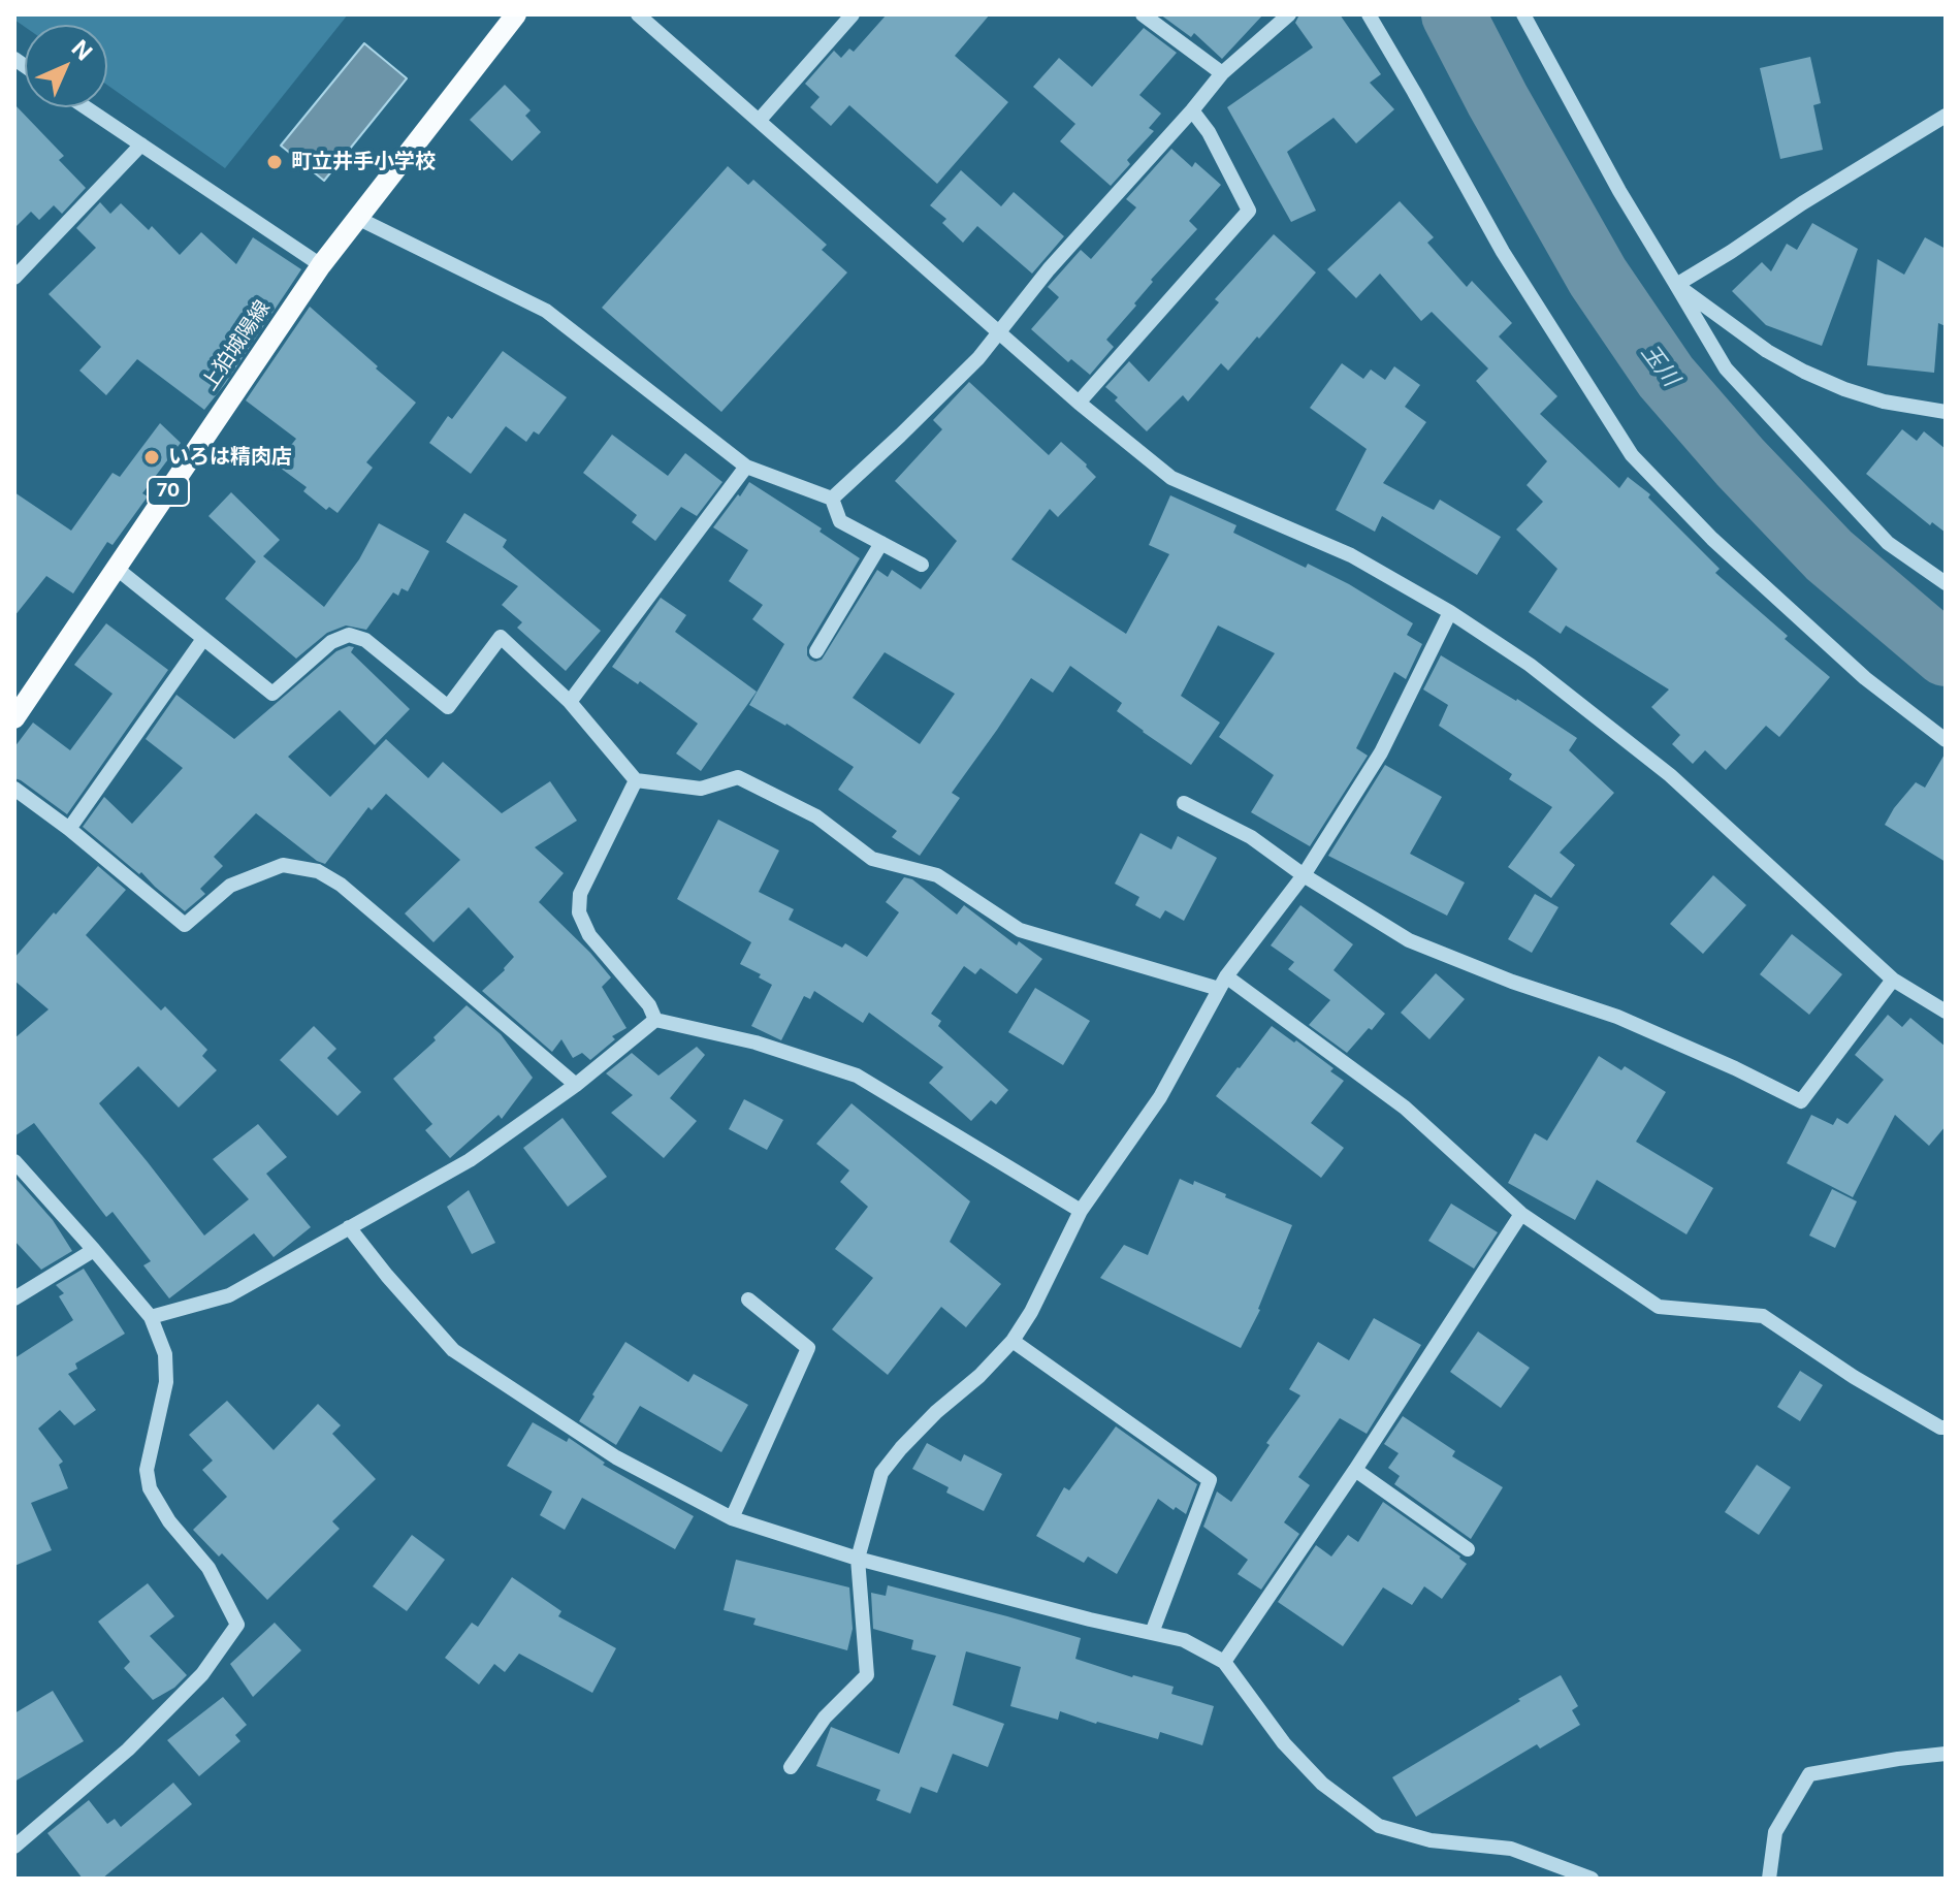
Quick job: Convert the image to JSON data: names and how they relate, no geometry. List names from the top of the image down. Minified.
{"streets":{"main road":["上狛城陽線","70"]},"water":["玉川"],"places":["町立井手小学校","いろは精肉店"],"north":"top right"}
